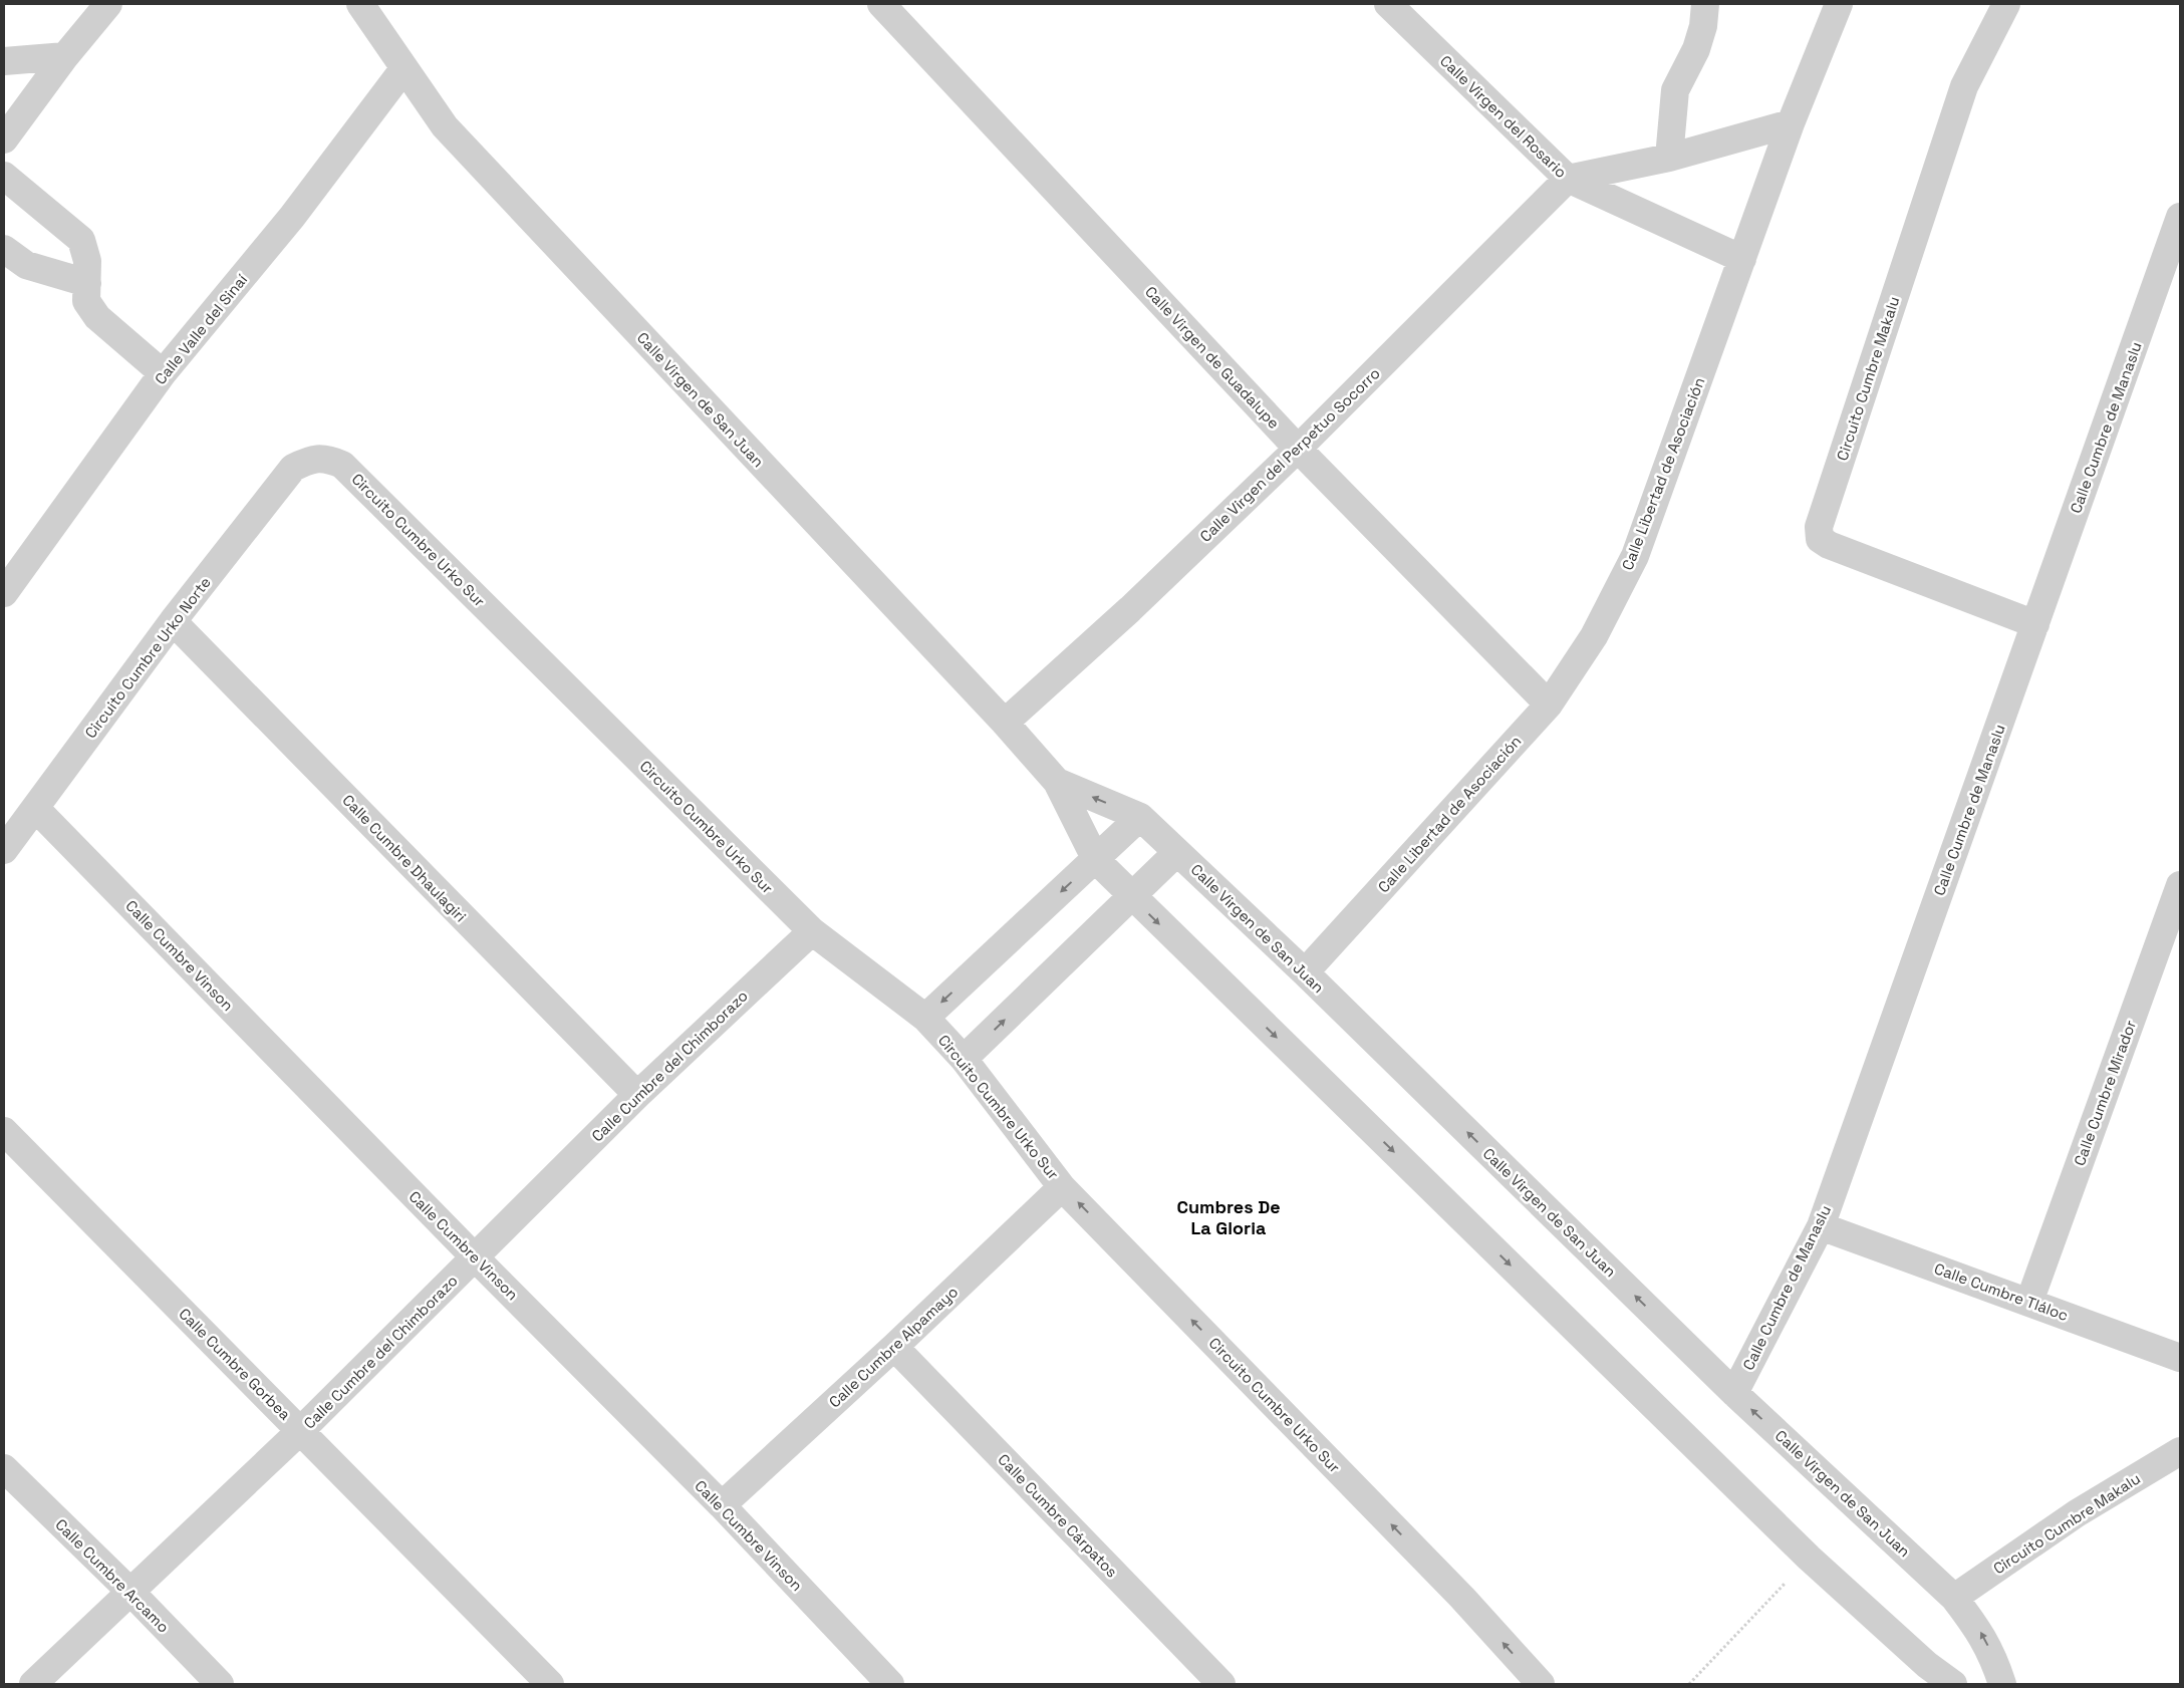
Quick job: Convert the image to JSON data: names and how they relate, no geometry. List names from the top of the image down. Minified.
{"streets":{"street":["Calle Virgen del Rosario","Calle Valle del Sinaí","Calle Virgen de Guadalupe","Circuito Cumbre Makalu","Calle Virgen de San Juan","Calle Cumbre de Manaslu","Calle Virgen del Perpetuo Socorro","Calle Libertad de Asociación","Circuito Cumbre Urko Sur","Circuito Cumbre Urko Norte","Calle Cumbre Dhaulagiri","Calle Cumbre Vinson","Calle Cumbre del Chimborazo","Calle Cumbre Mirador","Calle Cumbre Tláloc","Calle Cumbre Alpamayo","Calle Cumbre Gorbea","Calle Cumbre Cárpatos","Calle Cumbre Arcamo"]},"crossings":[["Calle Virgen del Rosario","Calle Virgen del Perpetuo Socorro"],["Calle Virgen del Rosario","Calle Libertad de Asociación"],["Calle Valle del Sinaí","Calle Virgen de San Juan"],["Calle Virgen de Guadalupe","Calle Virgen del Perpetuo Socorro"],["Calle Virgen de Guadalupe","Calle Libertad de Asociación"],["Circuito Cumbre Makalu","Calle Virgen de San Juan"],["Circuito Cumbre Makalu","Calle Cumbre de Manaslu"],["Calle Virgen de San Juan","Calle Cumbre de Manaslu"],["Calle Virgen de San Juan","Calle Virgen del Perpetuo Socorro"],["Calle Virgen de San Juan","Calle Libertad de Asociación"],["Calle Cumbre de Manaslu","Calle Cumbre Tláloc"],["Circuito Cumbre Urko Sur","Circuito Cumbre Urko Norte"],["Circuito Cumbre Urko Sur","Calle Cumbre del Chimborazo"],["Circuito Cumbre Urko Sur","Calle Cumbre Alpamayo"],["Circuito Cumbre Urko Norte","Calle Cumbre Dhaulagiri"],["Circuito Cumbre Urko Norte","Calle Cumbre Vinson"],["Calle Cumbre Dhaulagiri","Calle Cumbre del Chimborazo"],["Calle Cumbre Vinson","Calle Cumbre del Chimborazo"],["Calle Cumbre Vinson","Calle Cumbre Alpamayo"],["Calle Cumbre del Chimborazo","Calle Cumbre Gorbea"],["Calle Cumbre del Chimborazo","Calle Cumbre Arcamo"],["Calle Cumbre Mirador","Calle Cumbre Tláloc"],["Calle Cumbre Alpamayo","Calle Cumbre Cárpatos"]],"one_way":["Circuito Cumbre Urko Sur"],"districts":["Cumbres De La Gloria"]}
